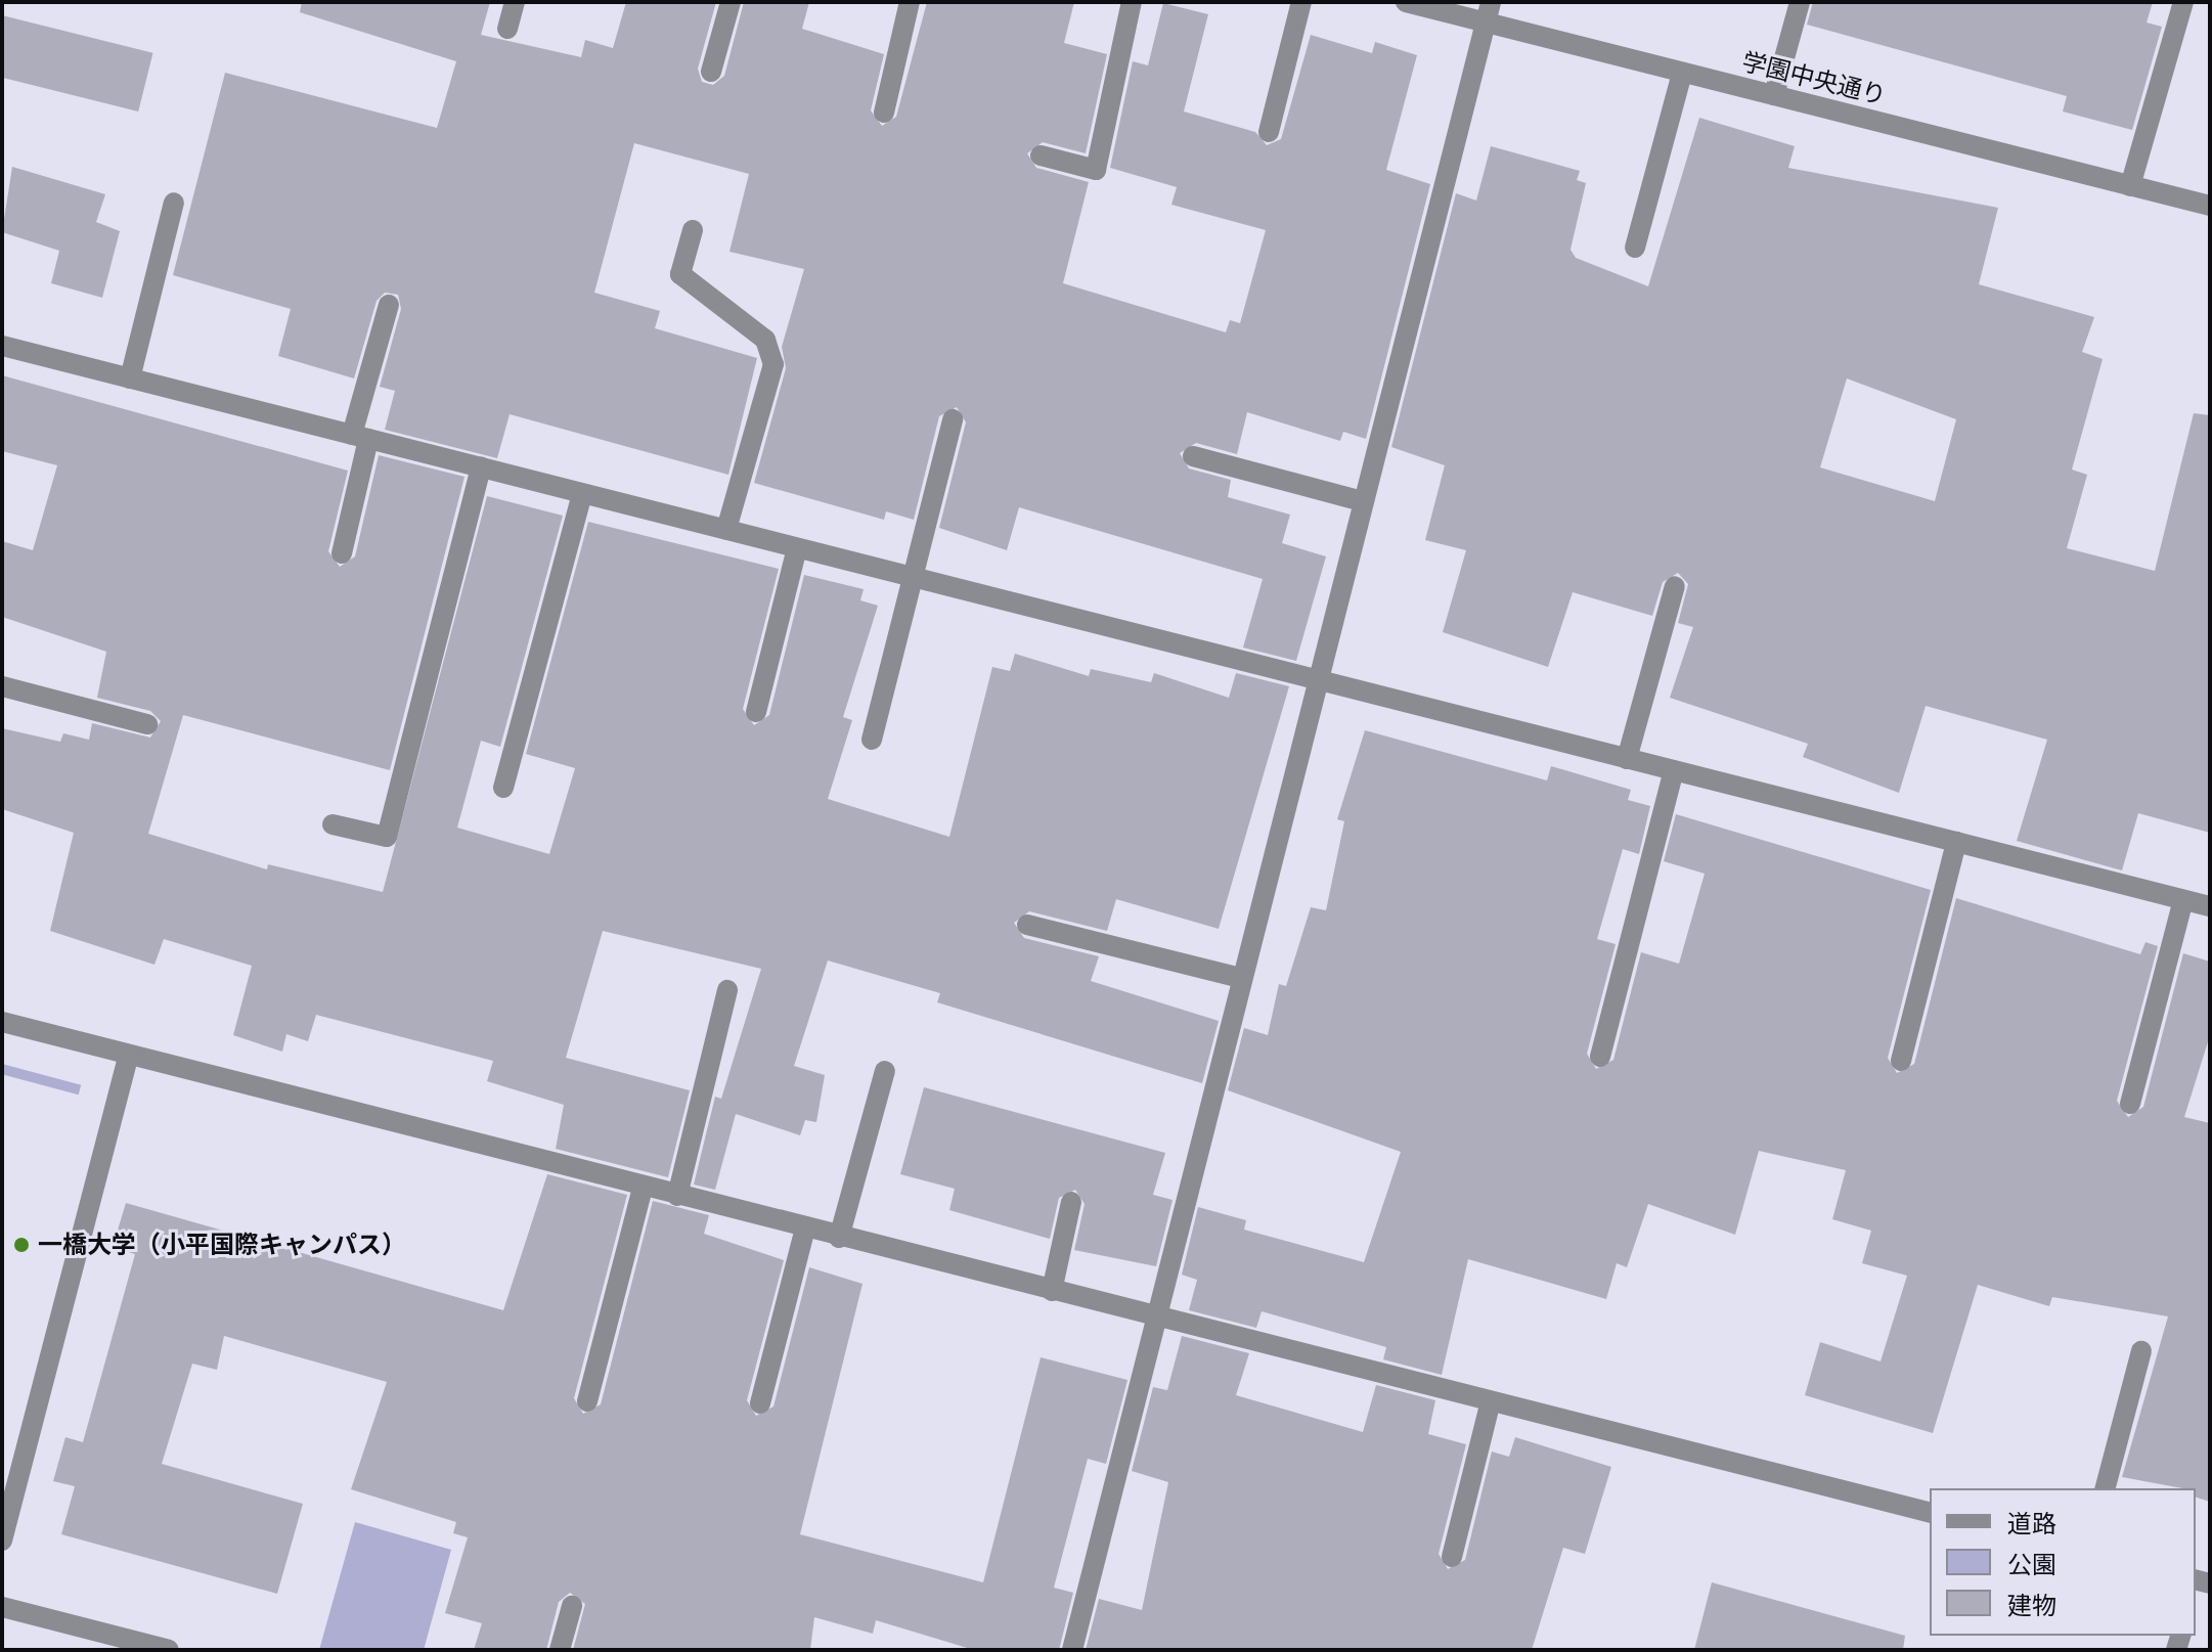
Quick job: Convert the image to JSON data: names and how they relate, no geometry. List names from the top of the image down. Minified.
{"streets":{"street":["学園中央通り"]},"places":["一橋大学（小平国際キャンパス）"],"legend":["道路","公園","建物"]}
